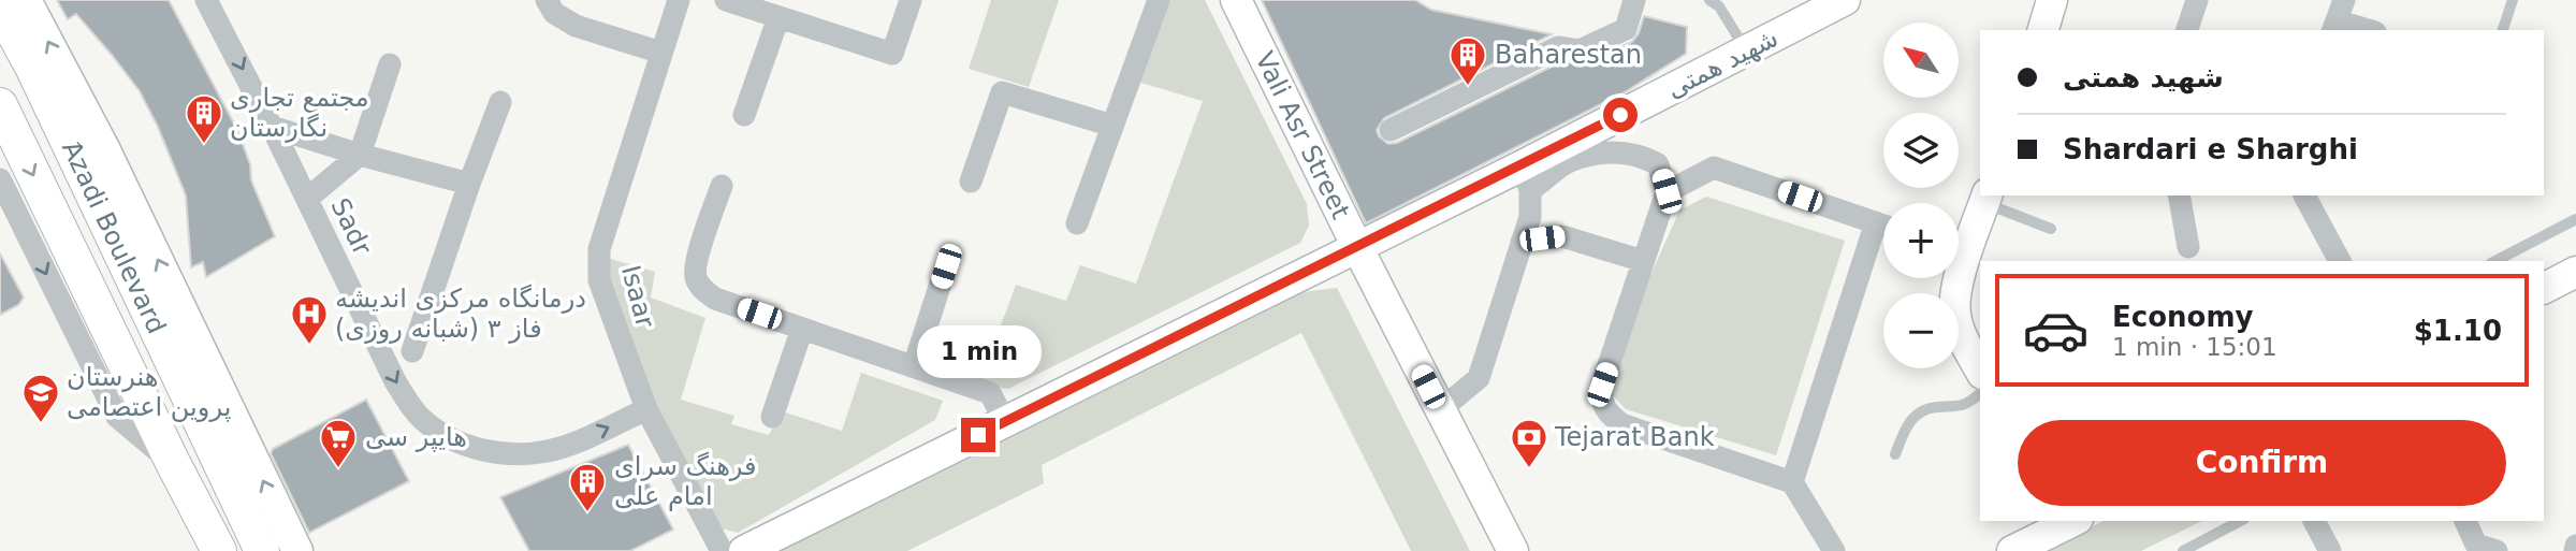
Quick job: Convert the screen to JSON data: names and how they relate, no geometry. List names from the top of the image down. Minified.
{"streets":{"main road":["شهید همتی","Vali Asr Street","َAzadi Boulevard"],"street":["Sadr","Isaar"]},"crossings":[["شهید همتی","Vali Asr Street"],["Sadr","Isaar"]],"one_way":["Sadr"],"places":{"building":["Baharestan","مجتمع تجاری نگارستان","فرهنگ سرای امام علی"],"hospital":["درمانگاه مرکزی اندیشه فاز ۳ (شبانه روزی)"],"school or university":["هنرستان پروین اعتصامی"],"supermarket":["هایپر سی"],"bank":["Tejarat Bank"]},"north":"top left","page":{"map_buttons":["+","−"],"banner":["شهید همتی","Shardari e Sharghi"],"list":[{"name":"Economy","note":"1 min · 15:01","value":"$1.10"}],"bubble":"1 min","buttons":"Confirm"}}
